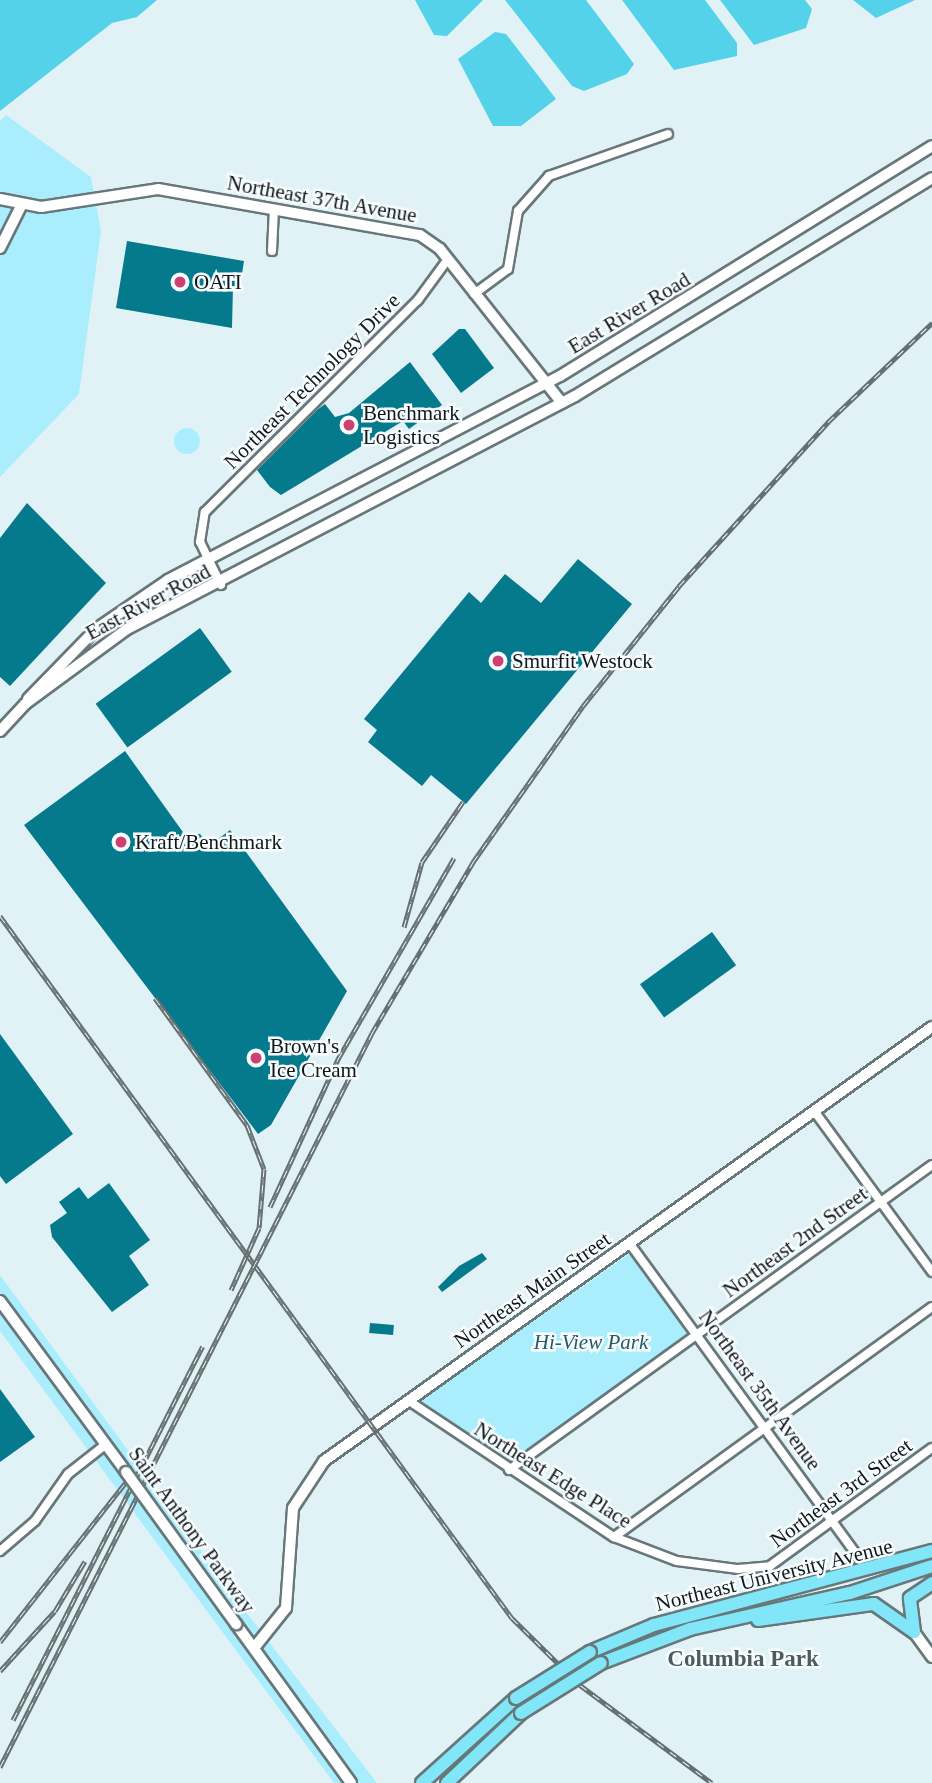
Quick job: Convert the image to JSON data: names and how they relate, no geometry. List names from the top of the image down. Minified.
{"streets":{"main road":["Northeast University Avenue"],"street":["Northeast 37th Avenue","East River Road","Northeast Technology Drive","Northeast 2nd Street","Northeast Main Street","Northeast 35th Avenue","Northeast Edge Place","Northeast 3rd Street","Saint Anthony Parkway"]},"crossings":[["Northeast 37th Avenue","East River Road"],["Northeast 37th Avenue","Northeast Technology Drive"],["East River Road","Northeast Technology Drive"],["Northeast 2nd Street","Northeast 35th Avenue"],["Northeast 2nd Street","Northeast Edge Place"],["Northeast Main Street","Northeast 35th Avenue"],["Northeast Main Street","Northeast Edge Place"],["Northeast Main Street","Saint Anthony Parkway"],["Northeast 35th Avenue","Northeast 3rd Street"],["Northeast Edge Place","Northeast 3rd Street"]],"districts":["Columbia Park"],"parks":["Hi-View Park"],"places":["OATI","Benchmark Logistics","Smurfit Westock","Kraft/Benchmark","Brown's Ice Cream"]}
